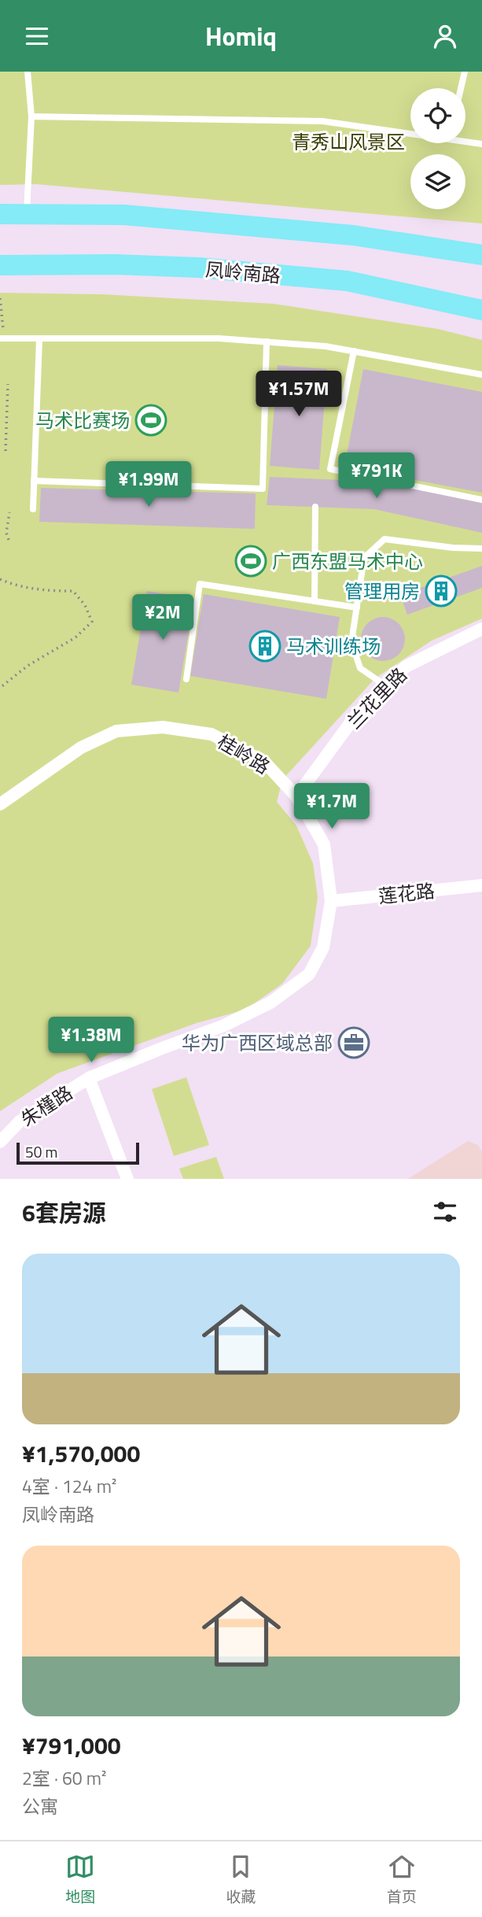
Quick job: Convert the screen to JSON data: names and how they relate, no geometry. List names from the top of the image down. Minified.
{"streets":{"main road":["凤岭南路"],"street":["兰花里路","桂岭路","莲花路","朱槿路"]},"crossings":[["兰花里路","桂岭路"],["桂岭路","莲花路"],["桂岭路","朱槿路"]],"parks":["青秀山风景区"],"places":{"sports":["马术比赛场","广西东盟马术中心"],"building":["管理用房","马术训练场"],"office":["华为广西区域总部"]},"scale_bar":"50 m","page":{"header":"Homiq","price":["¥1.57M","¥791K","¥1.99M","¥2M","¥1.7M","¥1.38M"],"scale":"50 m","heading":"6套房源","list":[{"name":"¥1,570,000","note":"4室 · 124 m² · 凤岭南路"},{"name":"¥791,000","note":"2室 · 60 m² · 公寓"}],"tabs":["地图","收藏","首页"]}}
